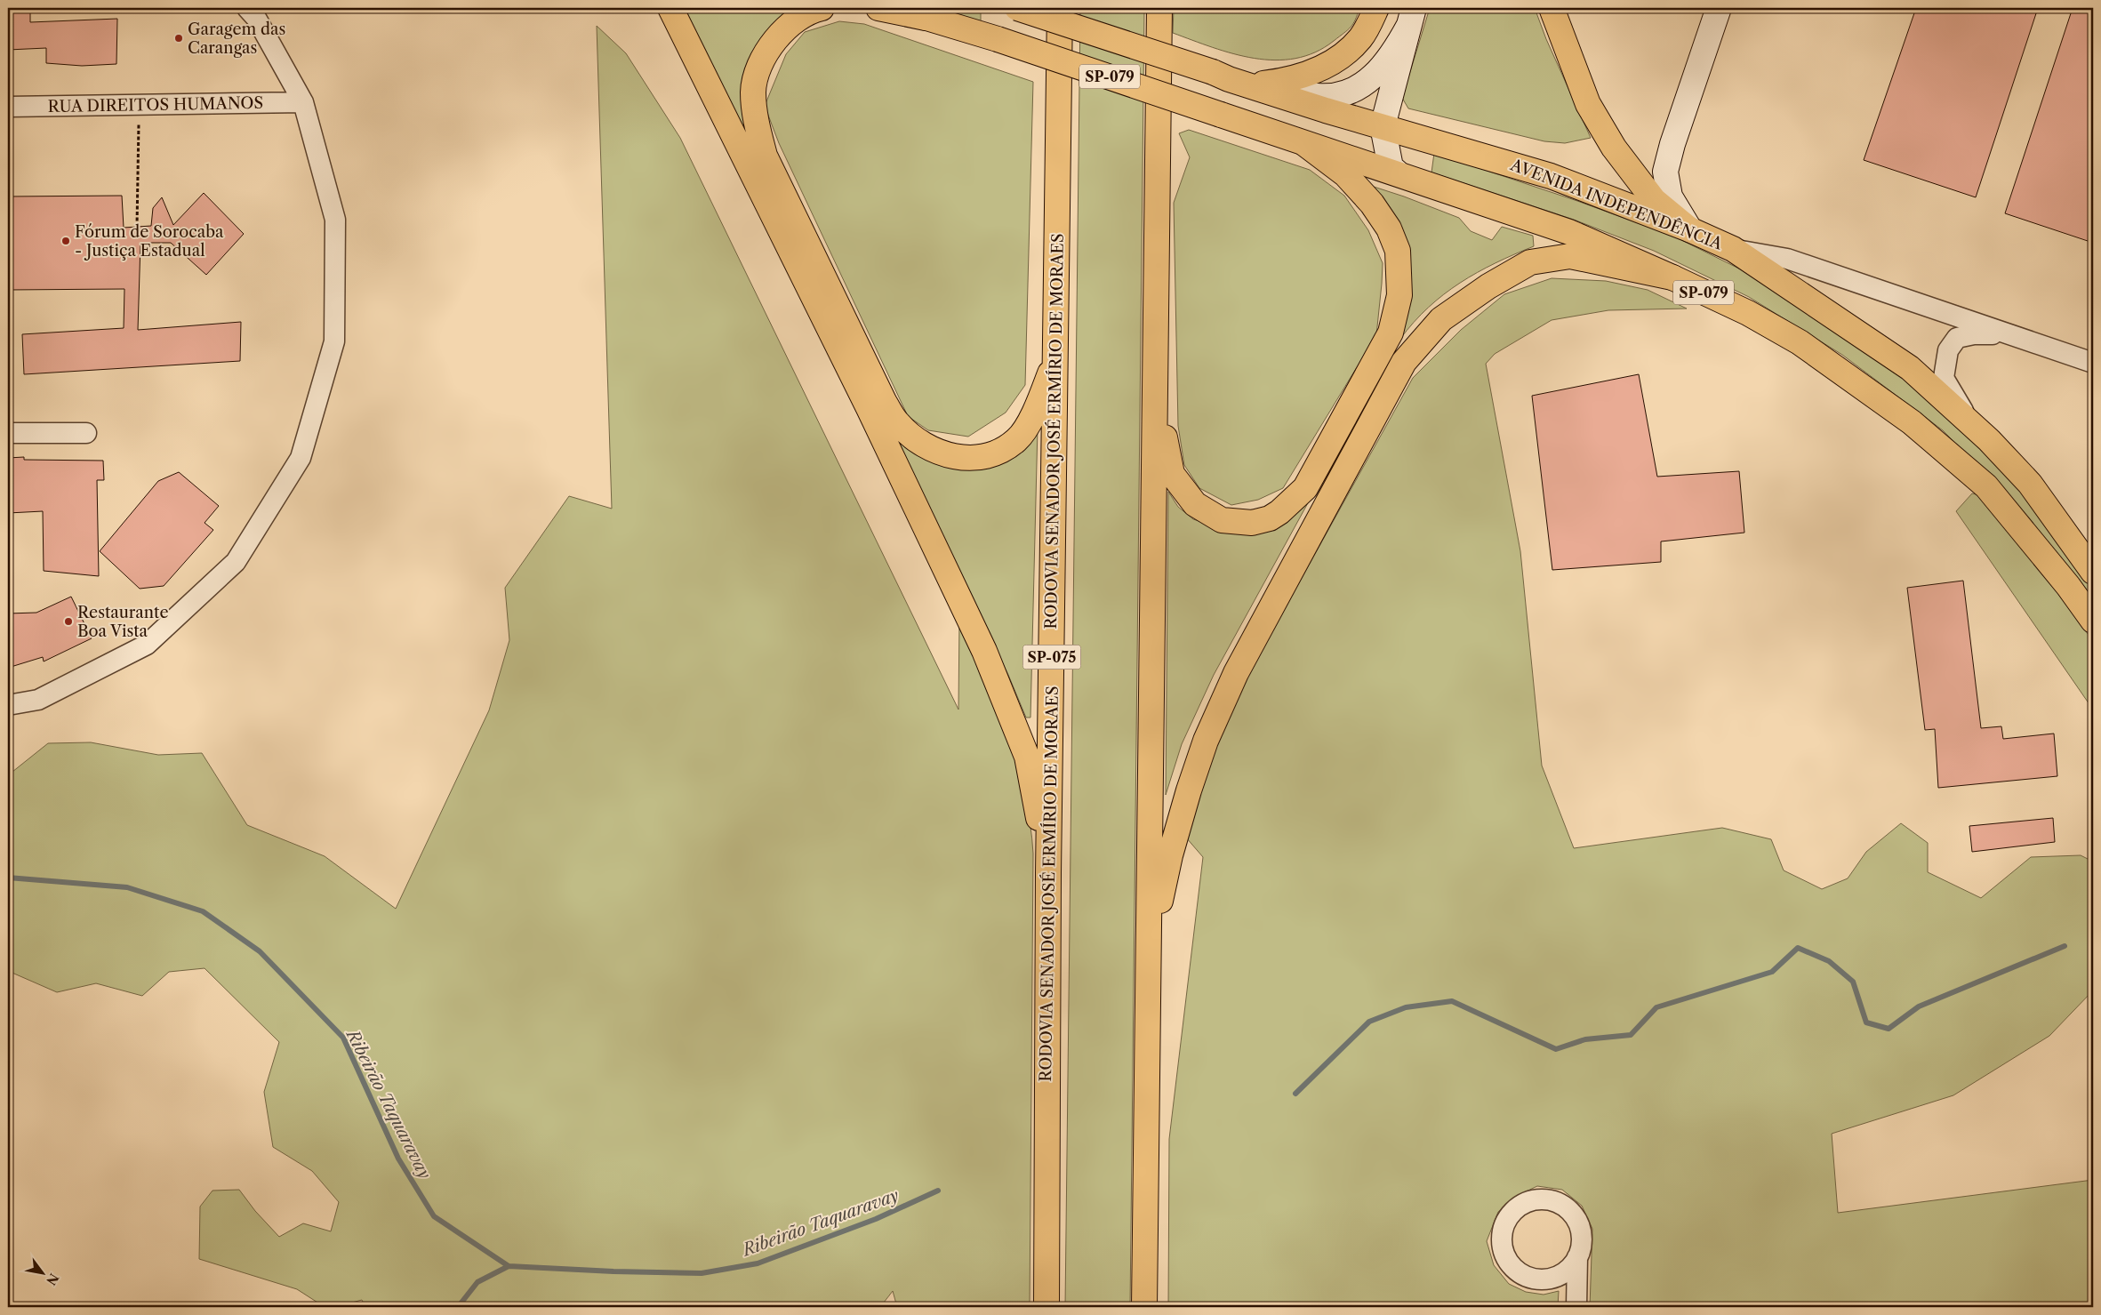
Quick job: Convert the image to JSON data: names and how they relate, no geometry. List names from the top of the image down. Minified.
{"streets":{"main road":["SP-079","AVENIDA INDEPENDÊNCIA","RODOVIA SENADOR JOSÉ ERMÍRIO DE MORAES","SP-075"],"street":["RUA DIREITOS HUMANOS"]},"crossings":[["SP-079","AVENIDA INDEPENDÊNCIA"]],"water":["Ribeirão Taquaravay"],"places":["Garagem das Carangas","Fórum de Sorocaba - Justiça Estadual","Restaurante Boa Vista"],"north":"bottom right"}
